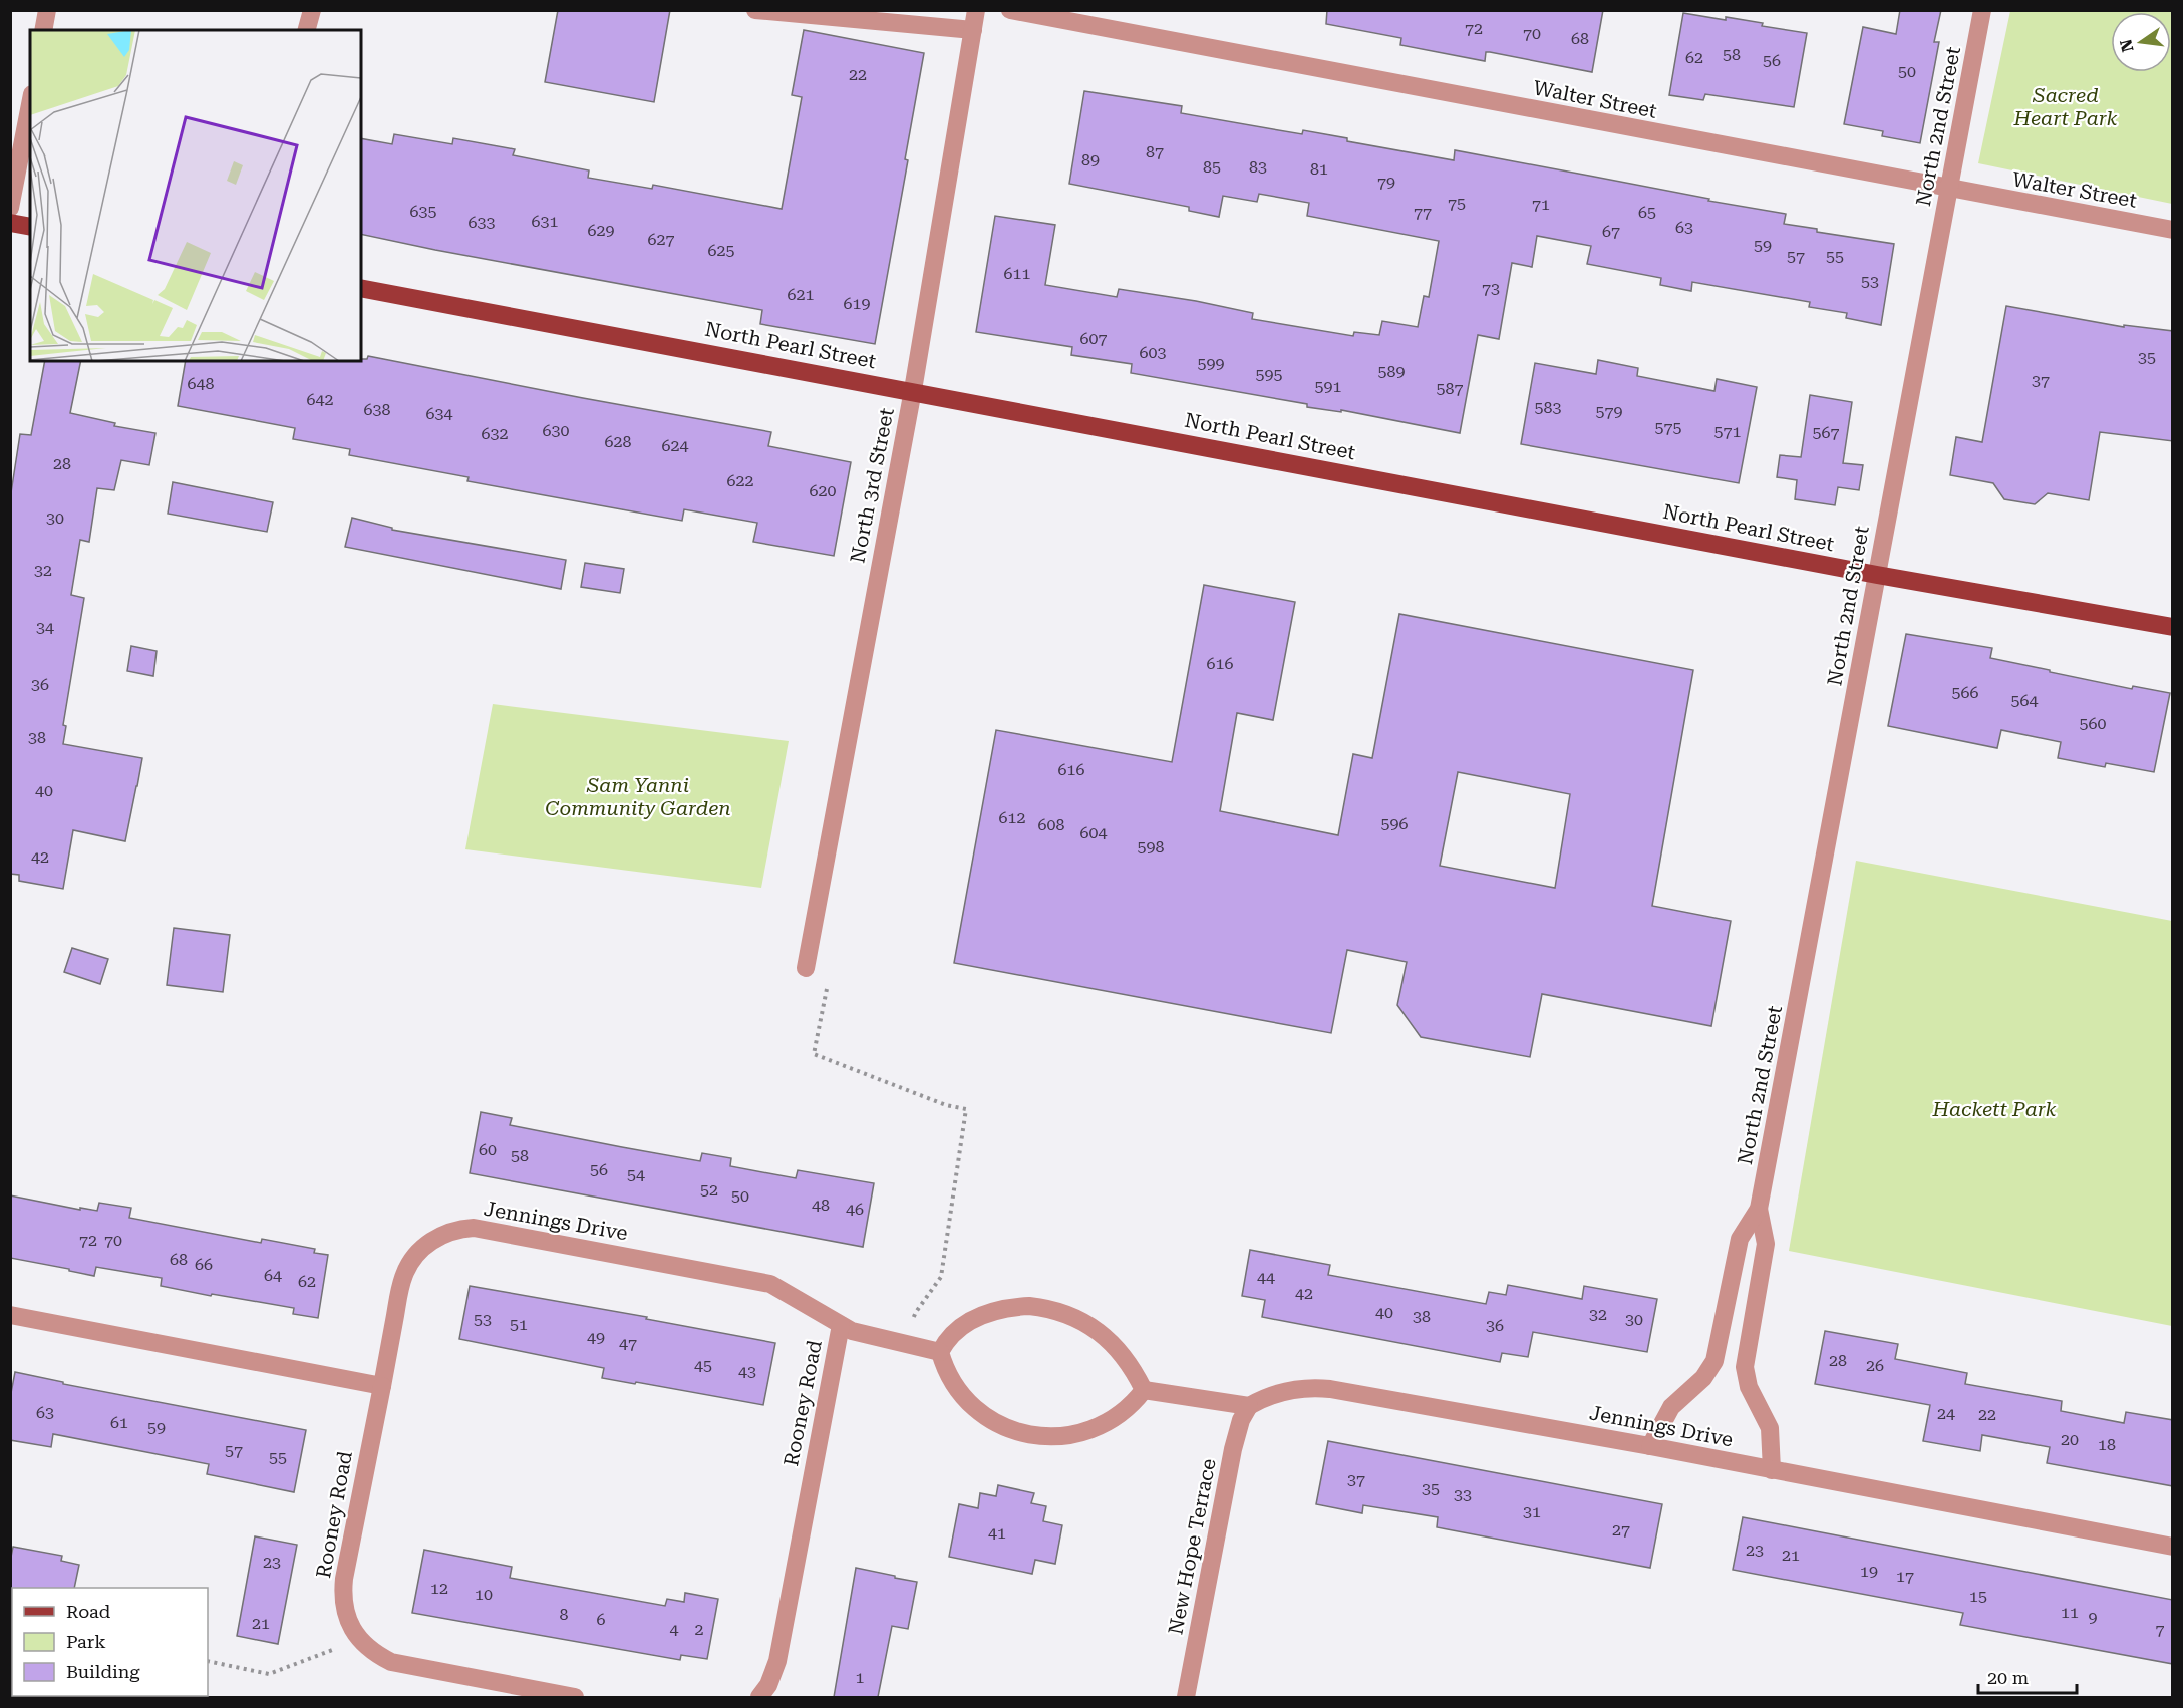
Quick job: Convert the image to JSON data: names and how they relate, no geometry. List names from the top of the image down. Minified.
{"streets":{"main road":["North Pearl Street"],"street":["Walter Street","North 2nd Street","North 3rd Street","Jennings Drive","Rooney Road","New Hope Terrace"]},"crossings":[["Walter Street","North 2nd Street"],["North 2nd Street","North Pearl Street"],["North 2nd Street","Jennings Drive"],["North Pearl Street","North 3rd Street"],["Jennings Drive","Rooney Road"],["Jennings Drive","New Hope Terrace"]],"parks":["Sacred Heart Park","Sam Yanni Community Garden","Hackett Park"],"house_numbers":["72","70","68","58","62","56","50","22","87","89","85","83","81","79","75","71","635","77","65","631","633","63","629","67","627","59","625","57","55","611","53","73","621","619","607","603","35","599","589","595","37","648","591","587","642","583","638","579","634","575","630","571","567","632","628","624","28","622","620","30","32","34","616","36","566","564","560","38","616","40","612","596","608","604","598","42","60","58","56","54","52","50","48","46","72","70","68","66","64","44","62","42","40","32","38","53","30","51","36","49","47","28","45","26","43","63","24","22","61","59","20","18","57","55","37","35","33","31","27","41","23","21","23","19","17","12","10","15","11","8","9","6","21","4","2","7","1"],"legend":["Road","Park","Building"],"scale_bar":"20 m","north":"left"}
